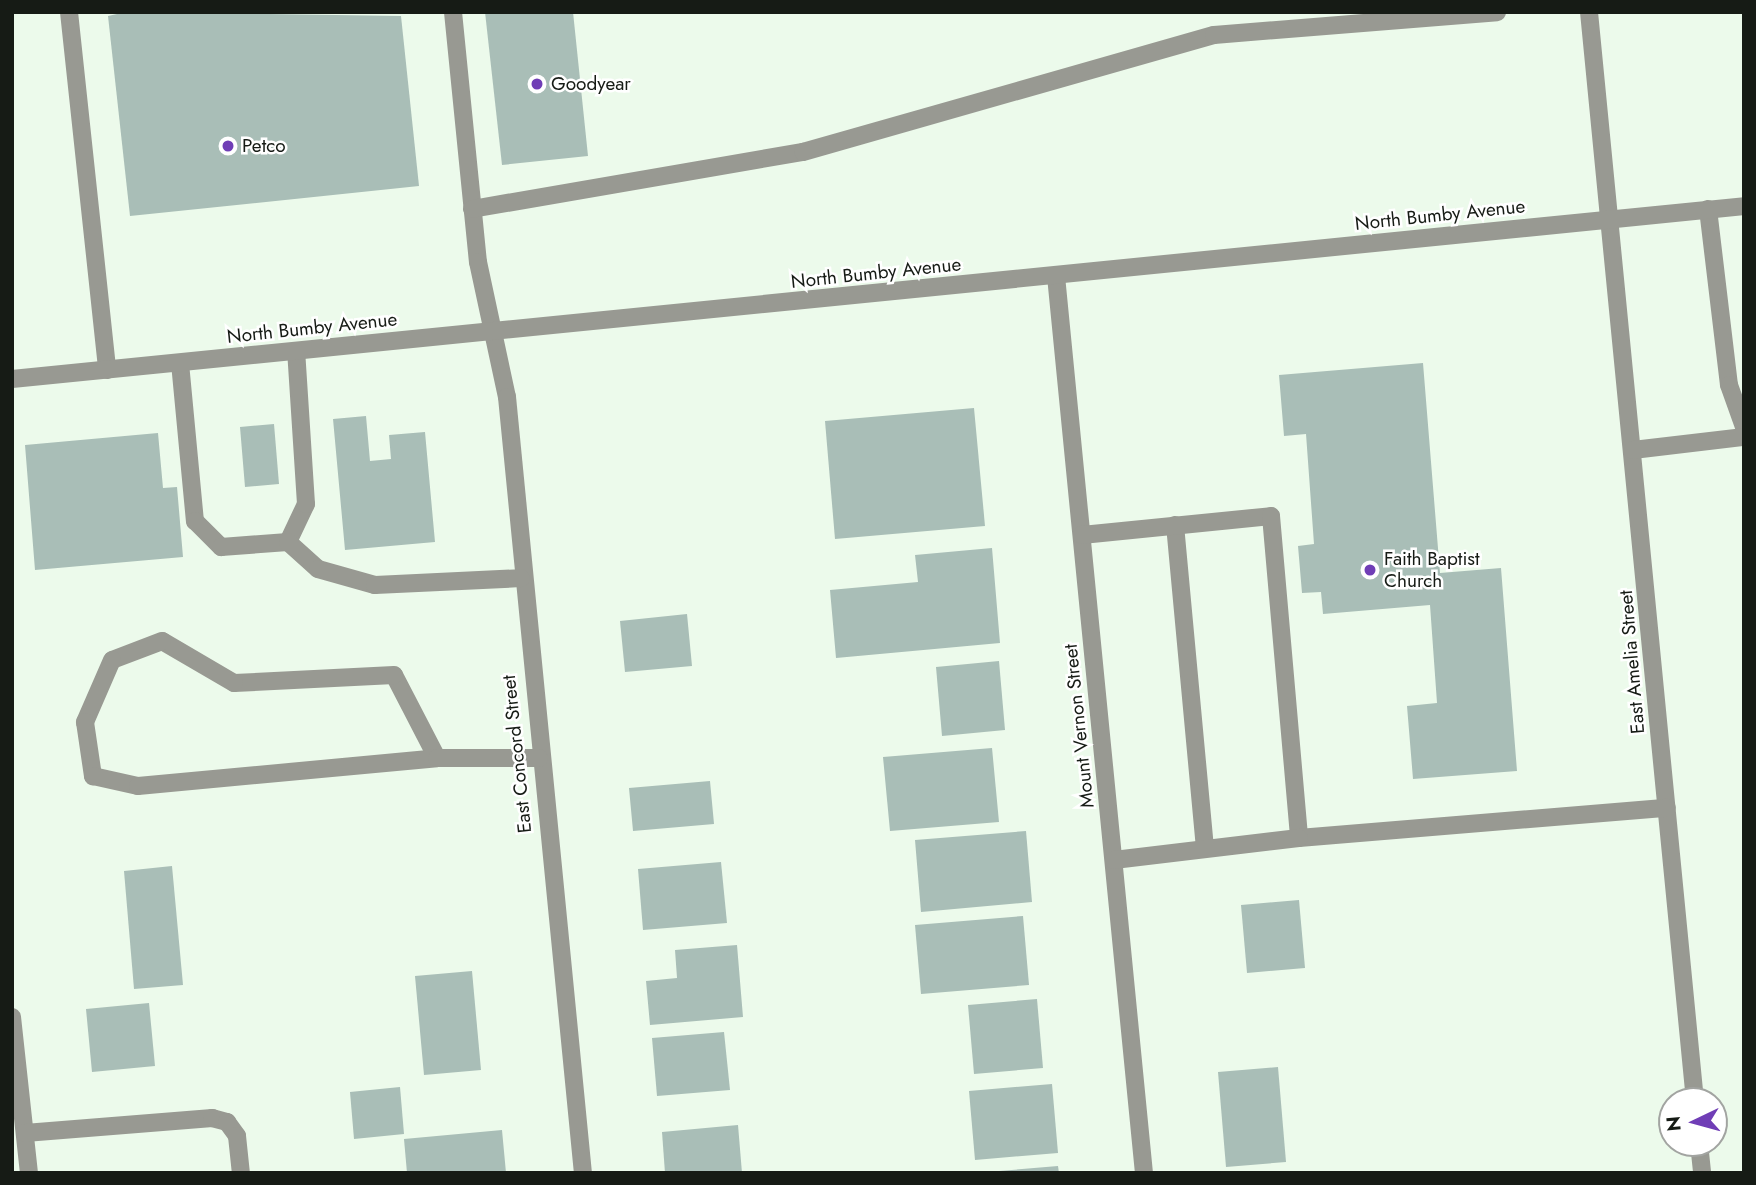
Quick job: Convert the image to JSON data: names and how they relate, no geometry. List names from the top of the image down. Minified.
{"streets":{"street":["North Bumby Avenue","East Amelia Street","Mount Vernon Street","East Concord Street"]},"crossings":[["North Bumby Avenue","East Amelia Street"],["North Bumby Avenue","Mount Vernon Street"],["North Bumby Avenue","East Concord Street"]],"places":["Goodyear","Petco","Faith Baptist Church"],"north":"left"}
